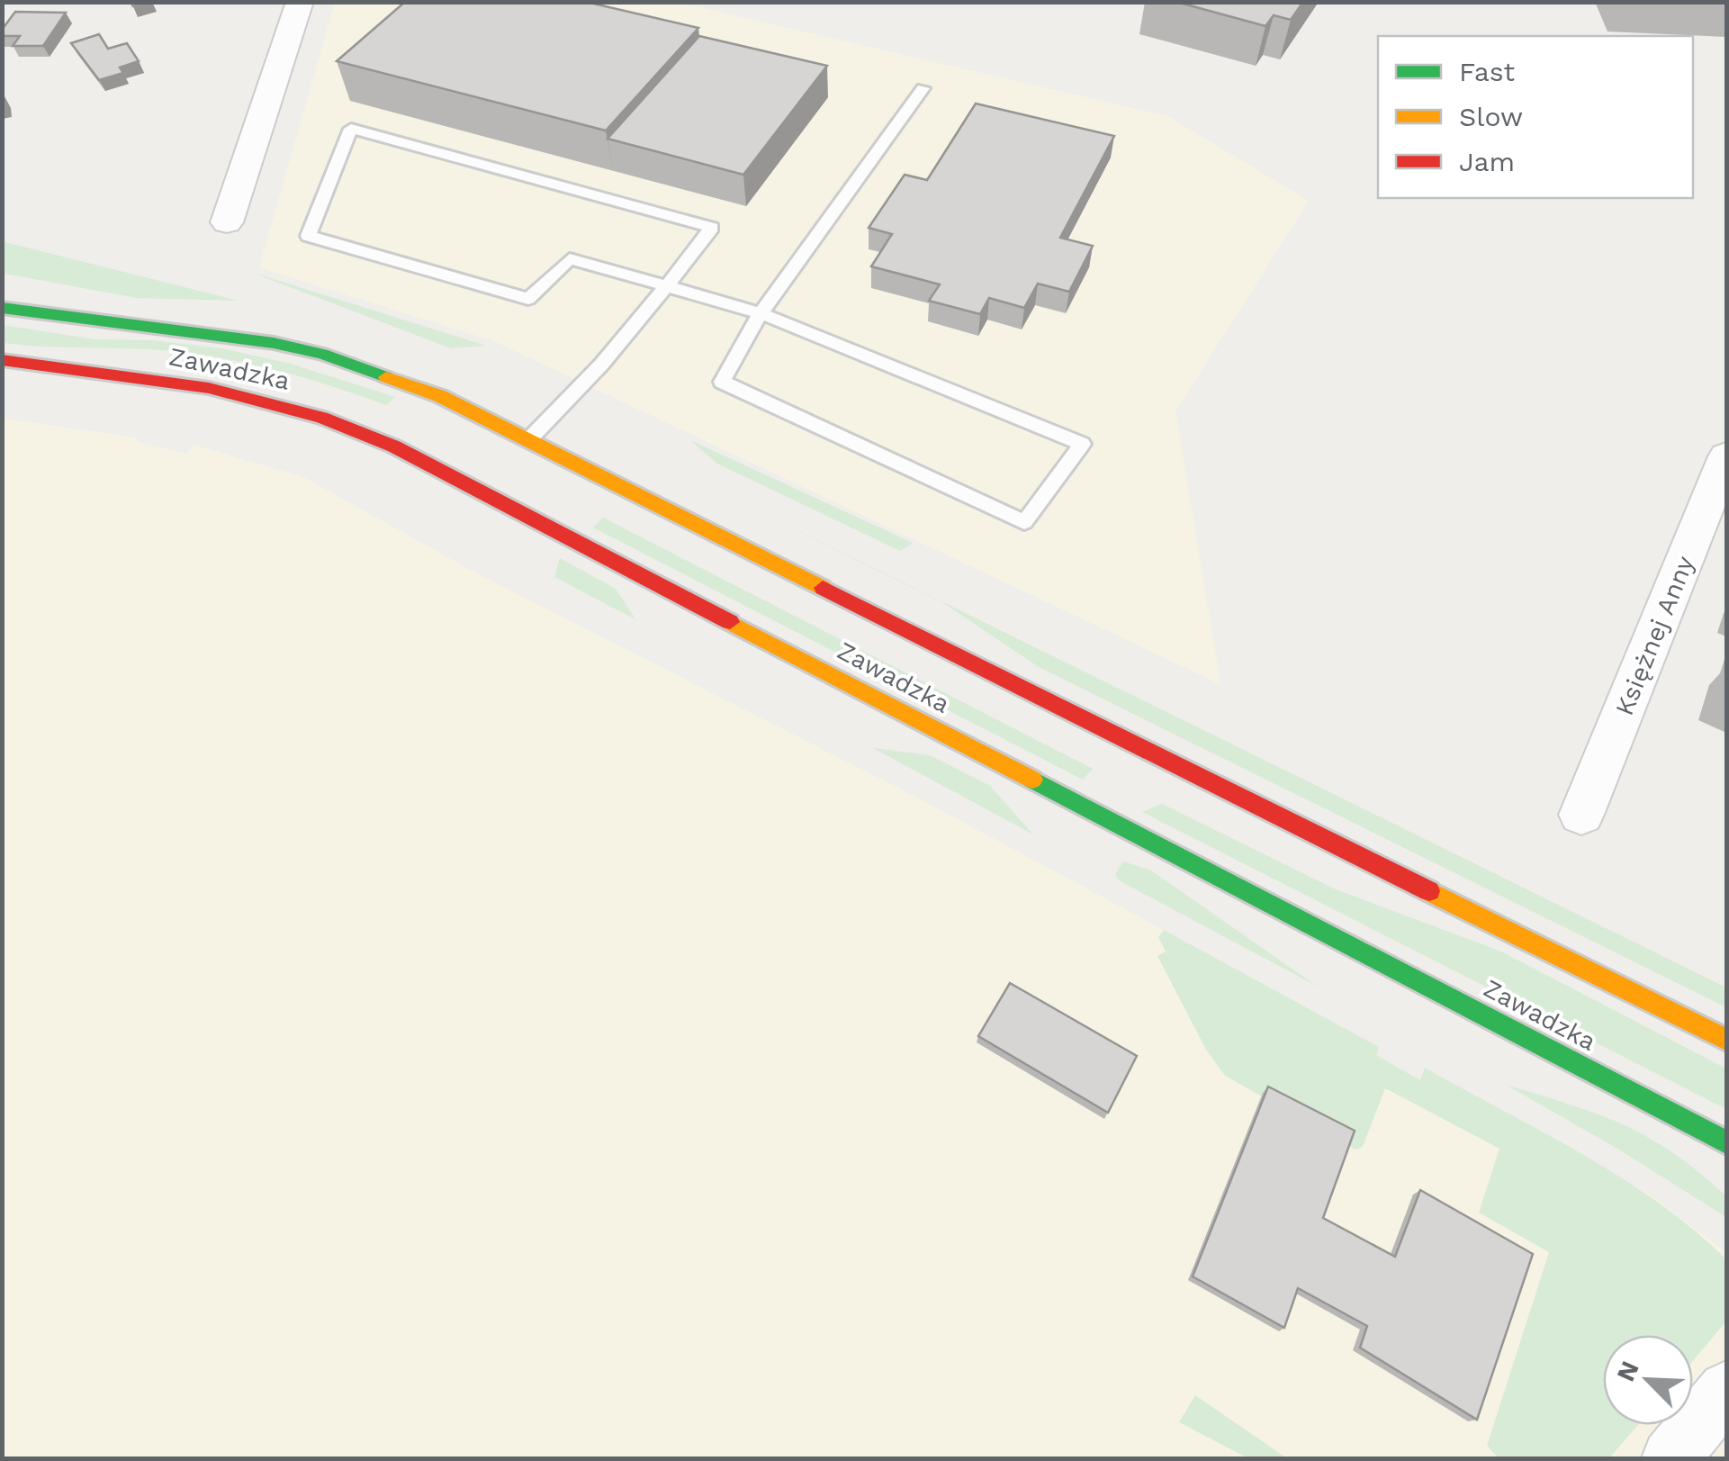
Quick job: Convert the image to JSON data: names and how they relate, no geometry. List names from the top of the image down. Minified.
{"streets":{"street":["Zawadzka","Księżnej Anny"]},"legend":["Fast","Slow","Jam"],"north":"top left"}
